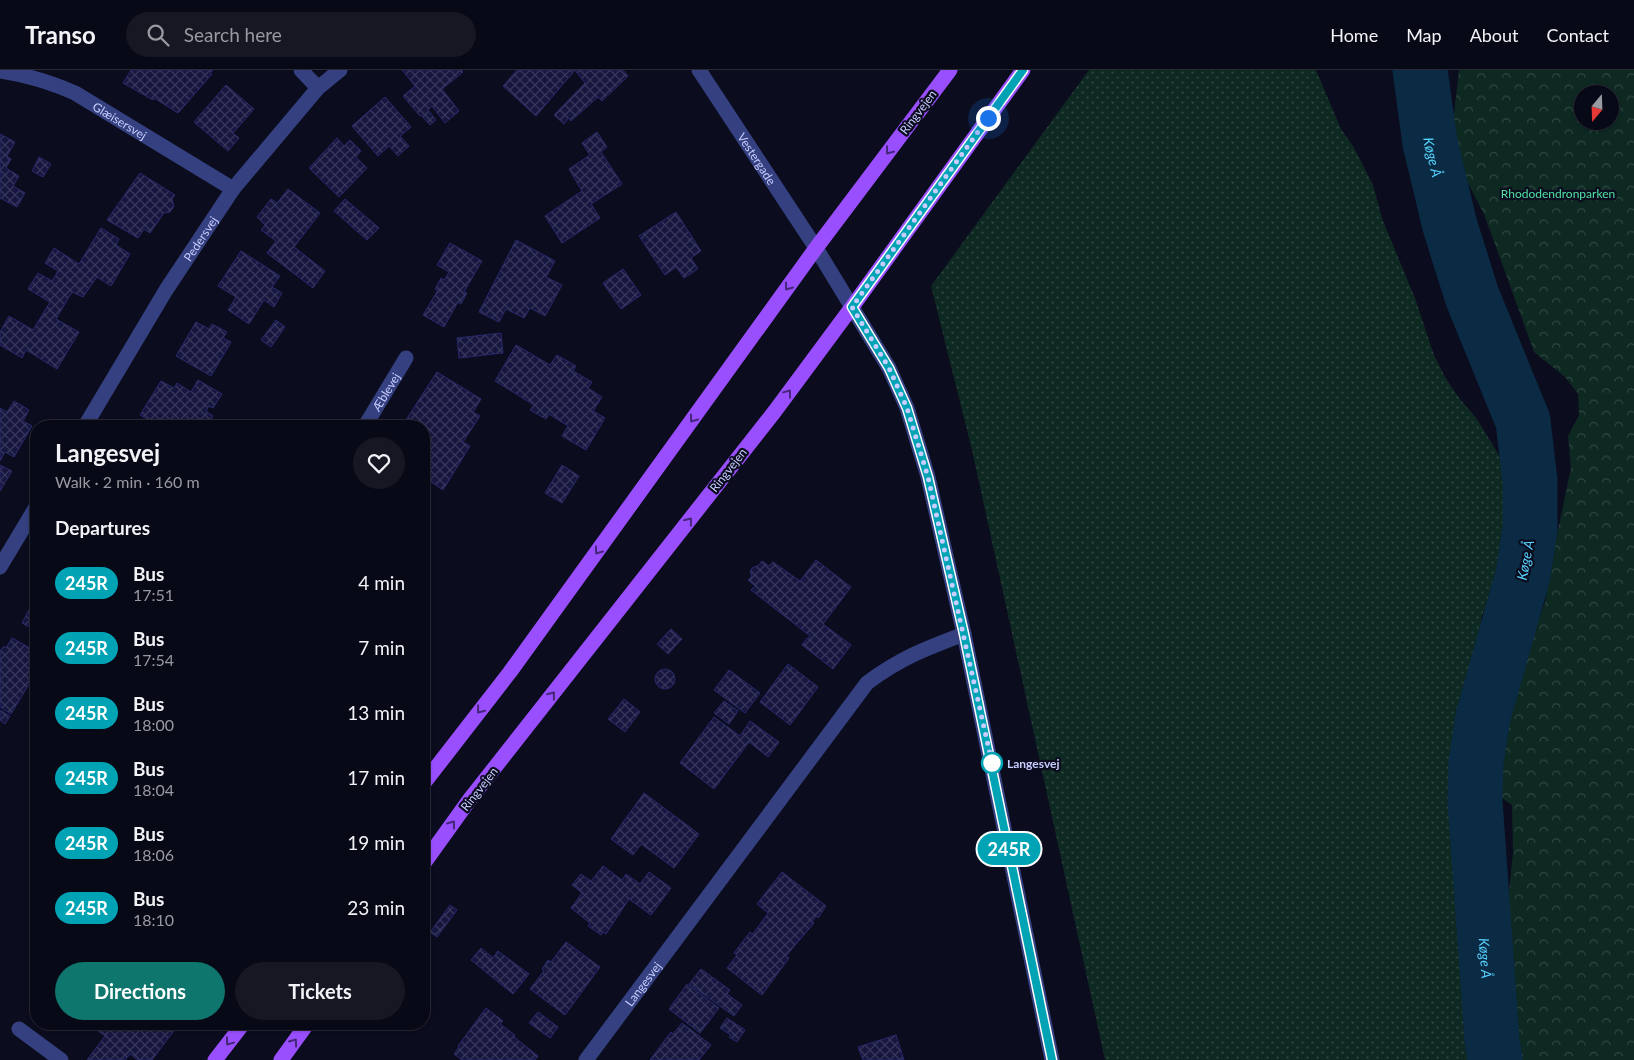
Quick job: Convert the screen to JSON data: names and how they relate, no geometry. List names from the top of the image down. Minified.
{"streets":{"main road":["Ringvejen"],"street":["Glæisersvej","Vestergade","Pedersvej","Æblevej","Langesvej"]},"crossings":[["Ringvejen","Vestergade"],["Glæisersvej","Pedersvej"],["Vestergade","Langesvej"]],"water":["Køge Å"],"parks":["Rhododendronparken"],"places":["Langesvej"],"lines":["bus line 245R"],"north":"bottom","page":{"header":"Transo","search":"Search here","nav":["Home","Map","About","Contact"],"on_map":"245R","heading":[["Langesvej","Walk · 2 min · 160 m"],"Departures"],"list":[{"mark":"245R","name":"Bus","note":"17:51","value":"4 min"},{"mark":"245R","name":"Bus","note":"17:54","value":"7 min"},{"mark":"245R","name":"Bus","note":"18:00","value":"13 min"},{"mark":"245R","name":"Bus","note":"18:04","value":"17 min"},{"mark":"245R","name":"Bus","note":"18:06","value":"19 min"},{"mark":"245R","name":"Bus","note":"18:10","value":"23 min"}],"buttons":["Directions","Tickets"]}}
